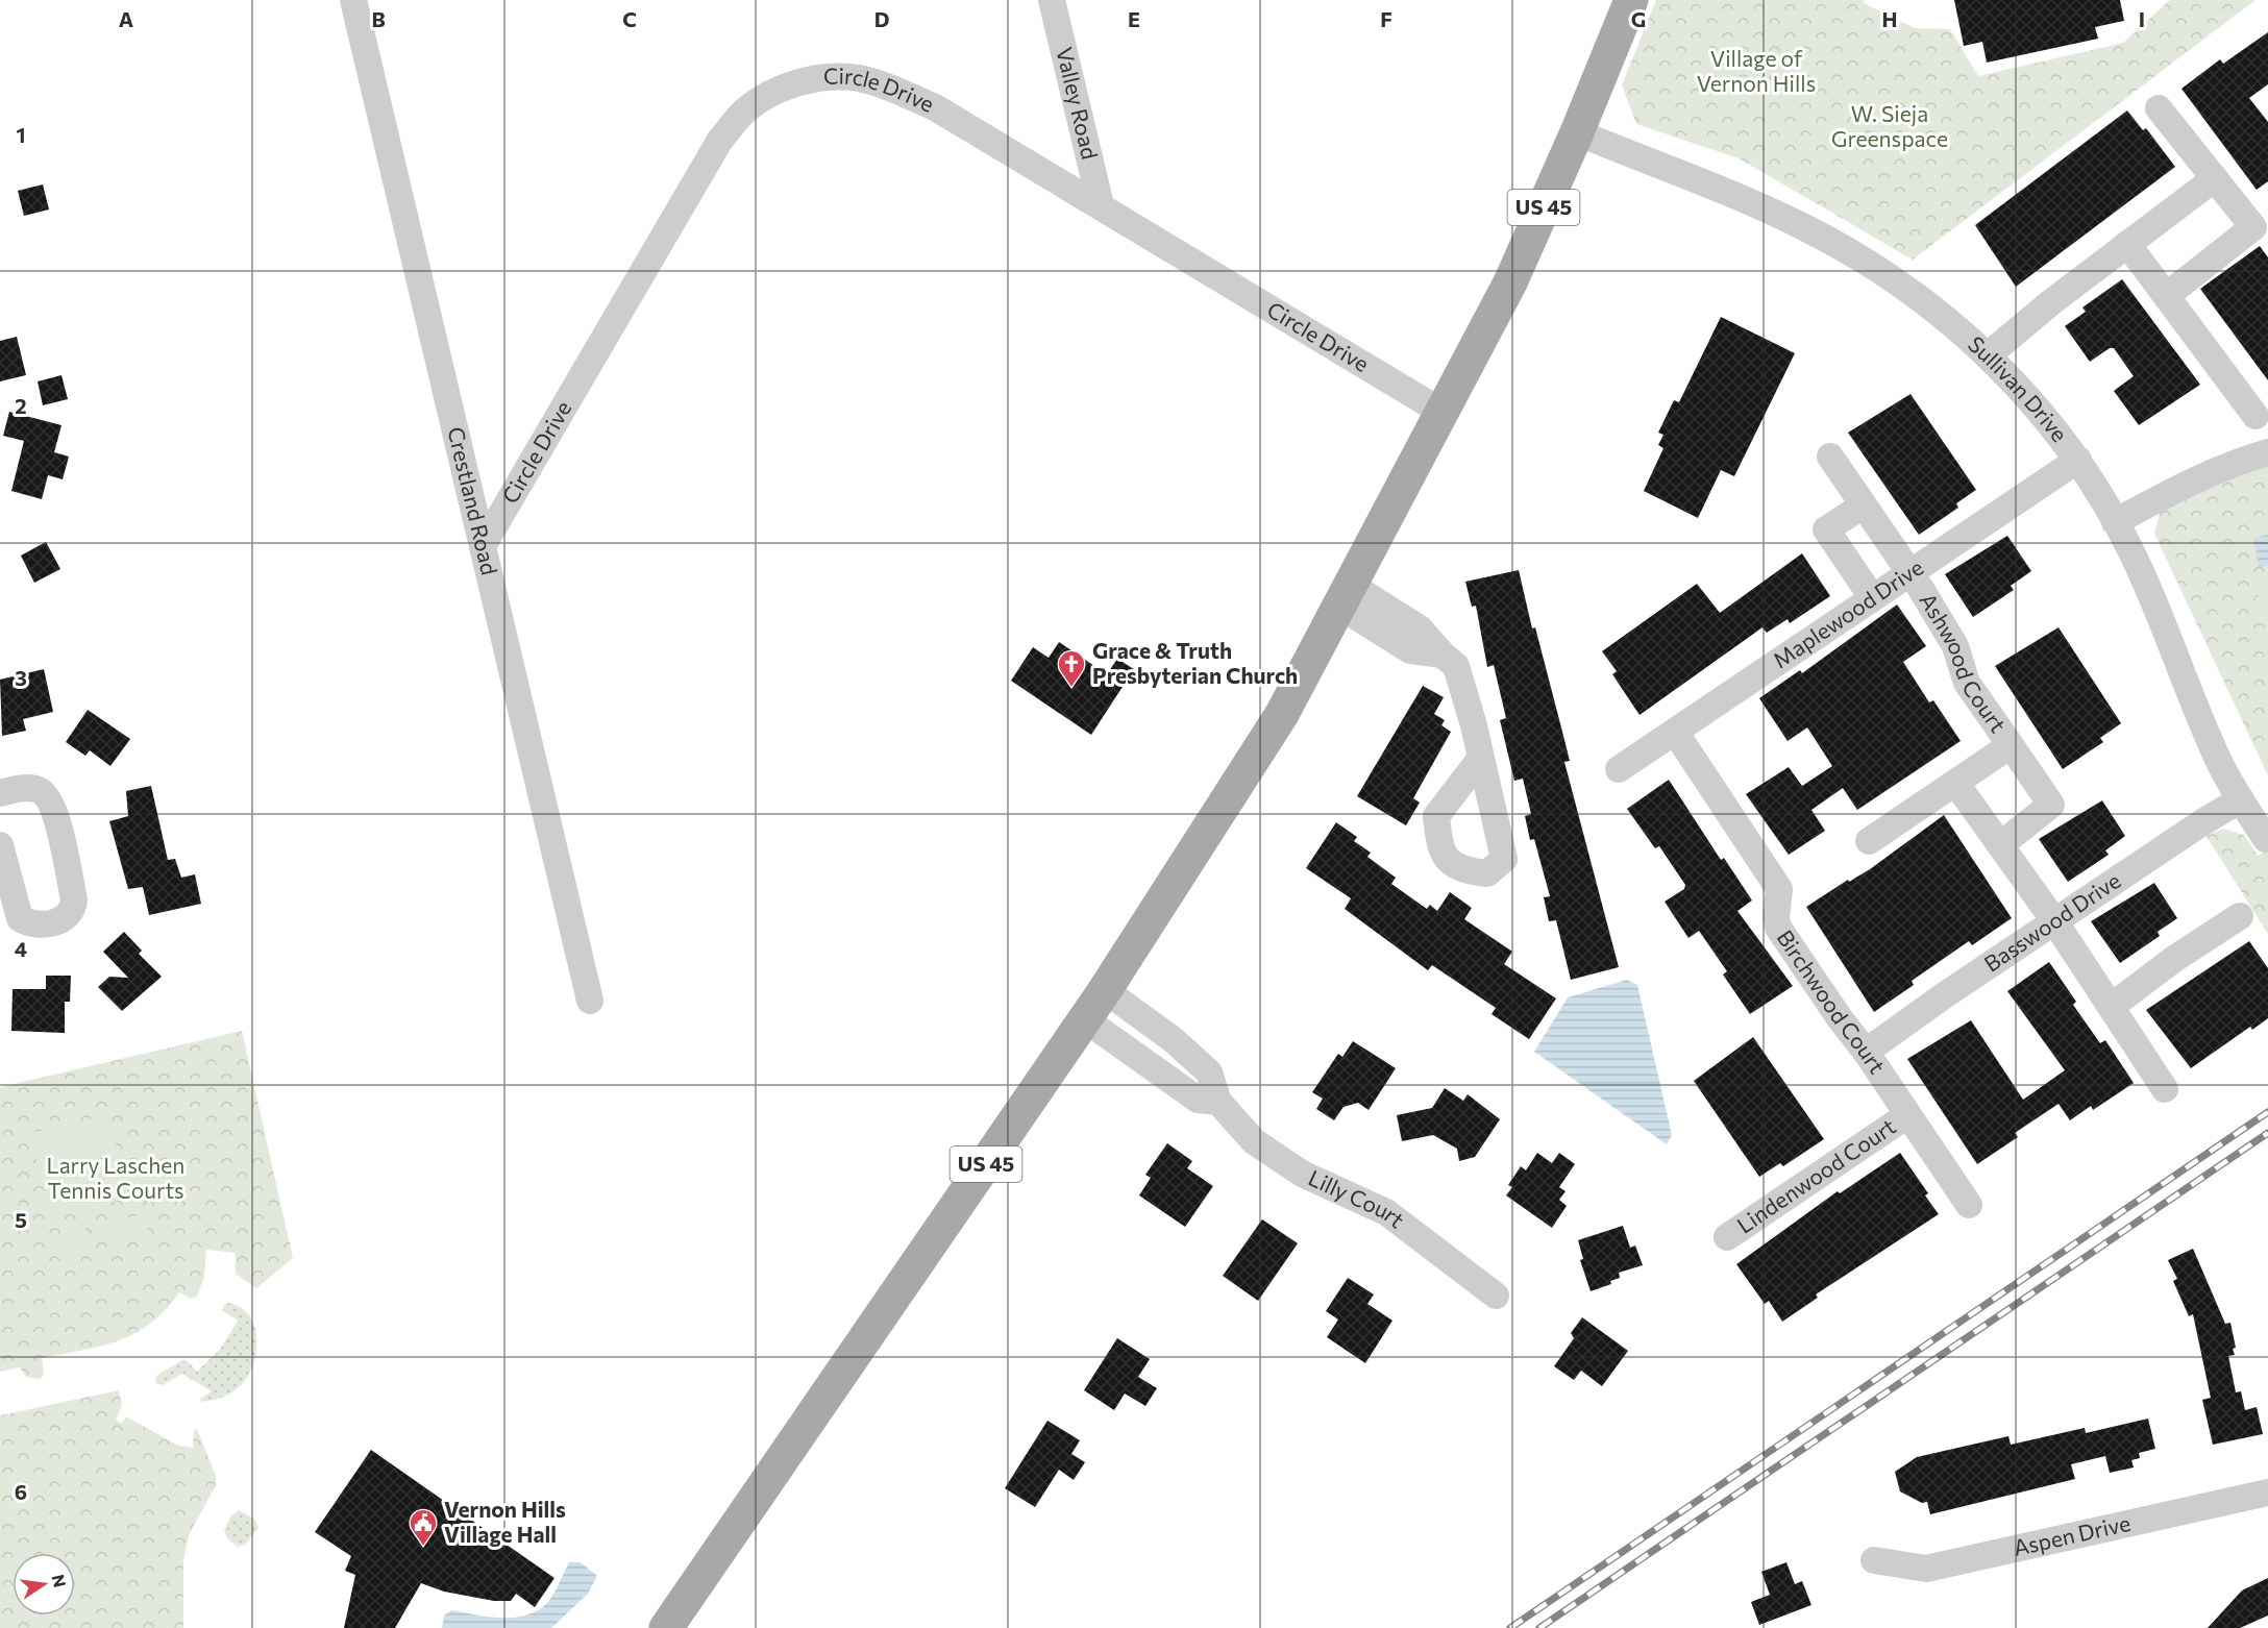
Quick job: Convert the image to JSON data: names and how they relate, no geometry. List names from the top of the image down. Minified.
{"streets":{"main road":["US 45"],"street":["Circle Drive","Valley Road","Sullivan Drive","Crestland Road","Maplewood Drive","Ashwood Court","Basswood Drive","Birchwood Court","Lindenwood Court","Lilly Court","Aspen Drive"]},"crossings":[["Circle Drive","Valley Road"],["Circle Drive","US 45"],["Circle Drive","Crestland Road"],["US 45","Sullivan Drive"],["US 45","Lilly Court"],["Sullivan Drive","Maplewood Drive"],["Sullivan Drive","Basswood Drive"],["Maplewood Drive","Ashwood Court"],["Maplewood Drive","Birchwood Court"],["Basswood Drive","Birchwood Court"],["Birchwood Court","Lindenwood Court"]],"parks":["Village of Vernon Hills","W. Sieja Greenspace","Larry Laschen Tennis Courts"],"places":{"church":["Grace & Truth Presbyterian Church"],"public building":["Vernon Hills Village Hall"]},"north":"right","grid":{"columns":["A","B","C","D","E","F","G","H","I"],"rows":["1","2","3","4","5","6"]}}
